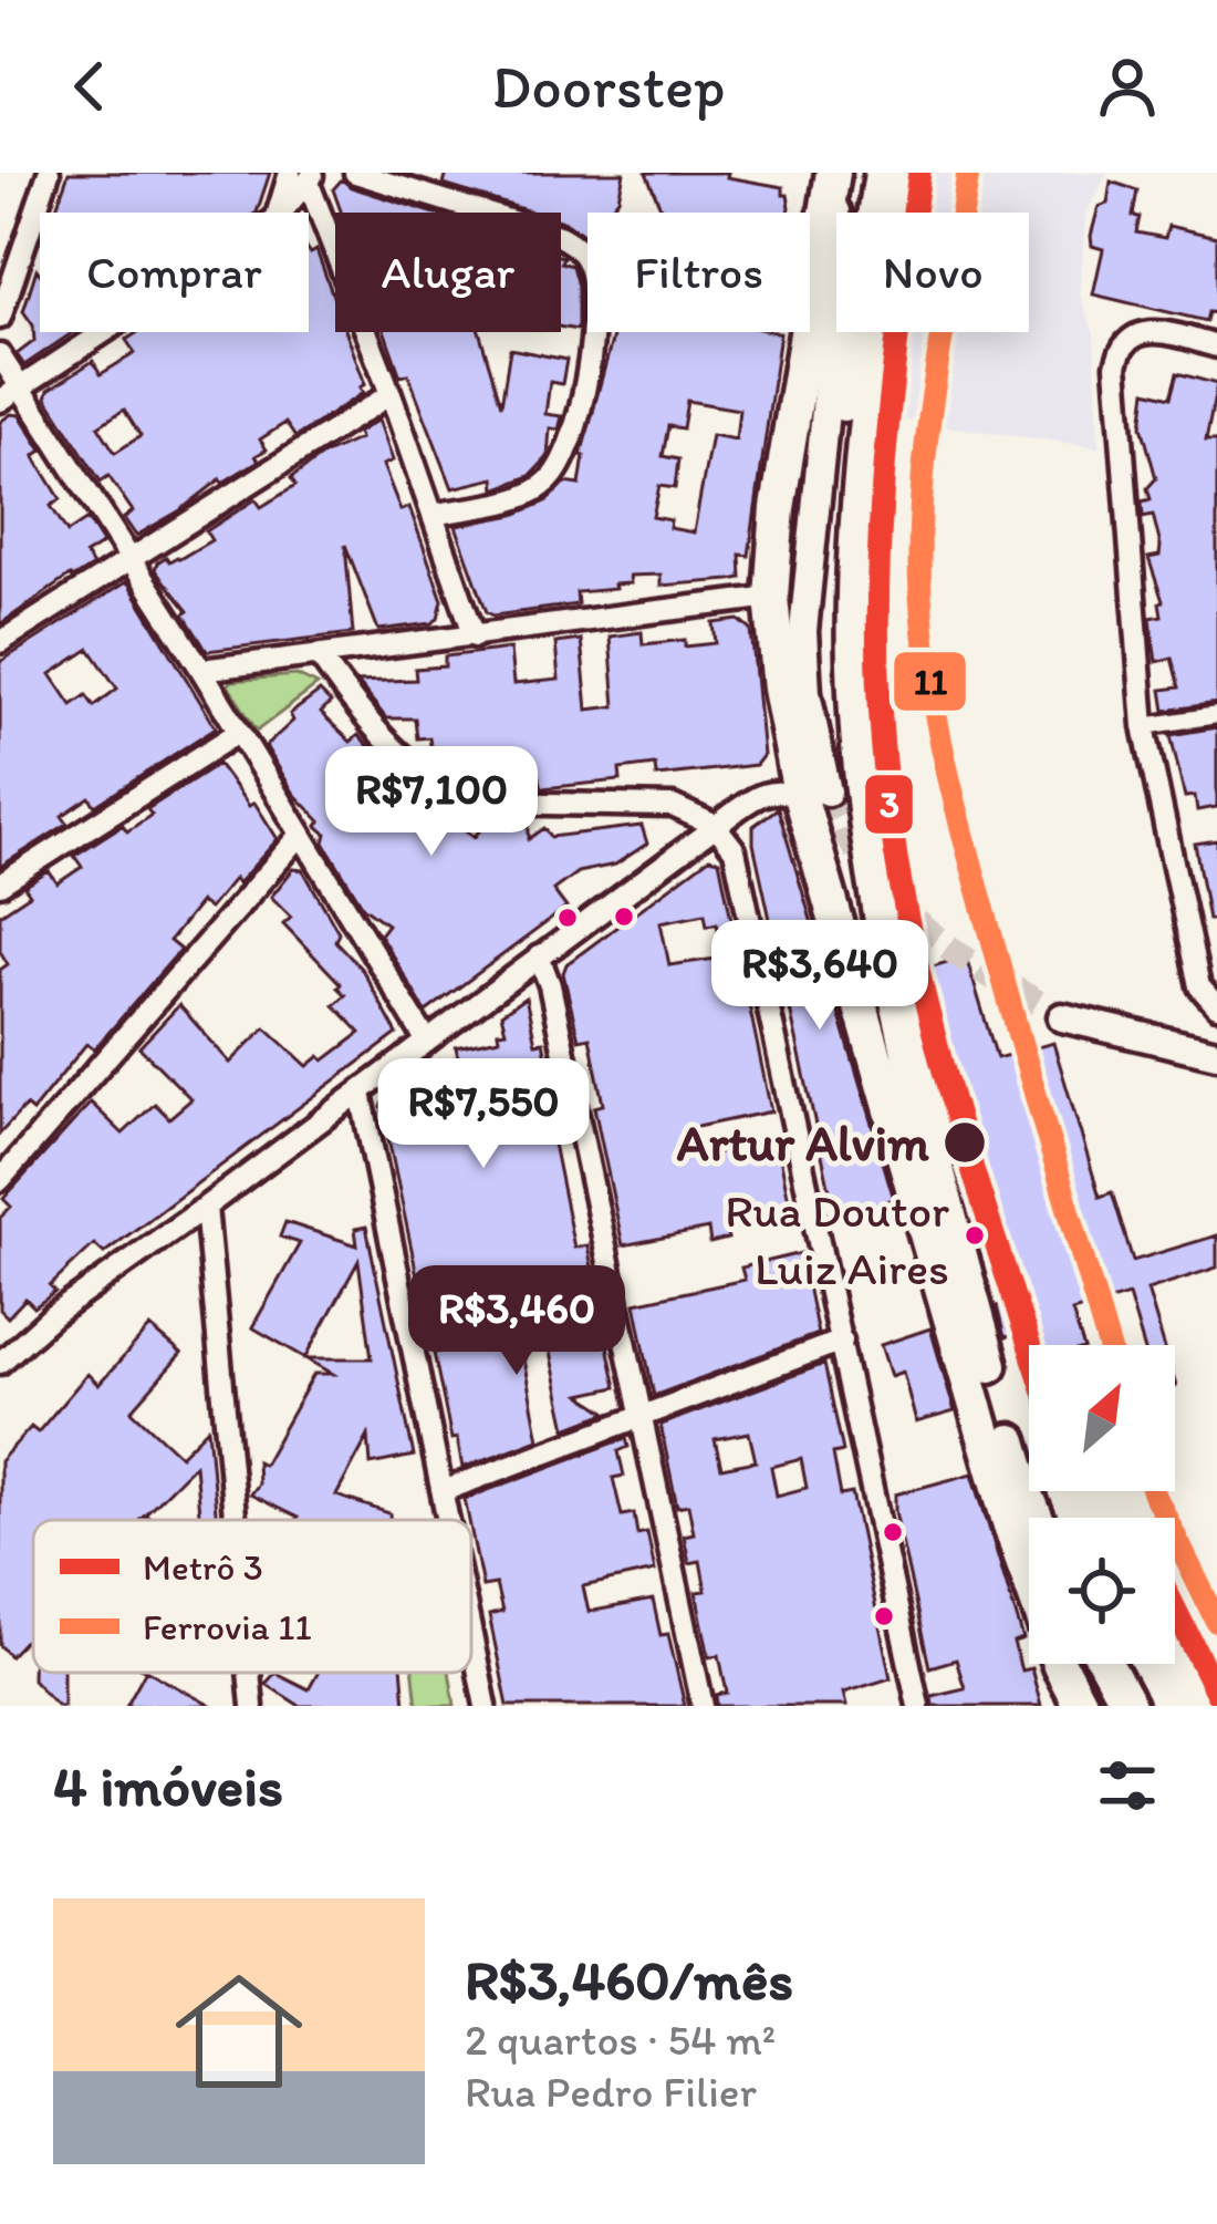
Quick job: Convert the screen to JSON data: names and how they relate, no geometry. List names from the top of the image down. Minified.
{"places":["Artur Alvim","Rua Doutor Luiz Aires"],"lines":["metro line 3","rail line 11"],"legend":["Metrô 3","Ferrovia 11"],"north":"top right","page":{"header":"Doorstep","chip":["Comprar","Alugar","Filtros","Novo"],"price":["R$7,100","R$3,640","R$7,550","R$3,460"],"heading":"4 imóveis","list":[{"name":"R$3,460/mês","note":"2 quartos · 54 m² · Rua Pedro Filier"}]}}
